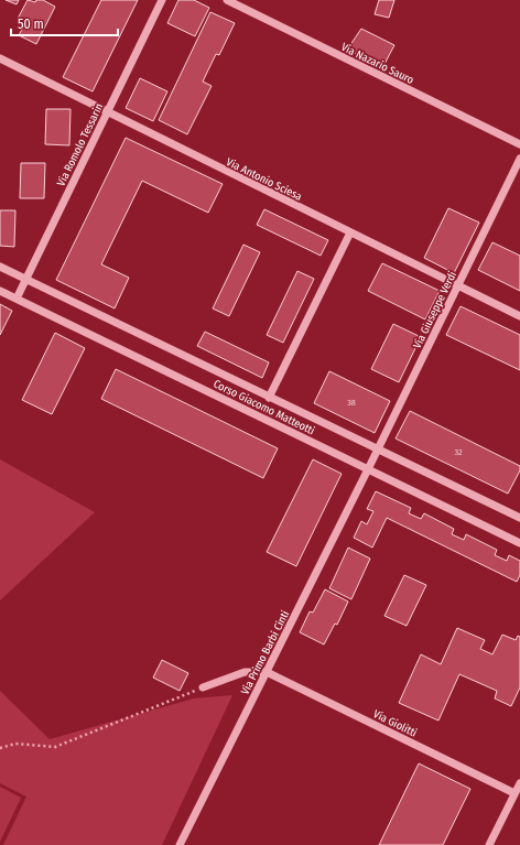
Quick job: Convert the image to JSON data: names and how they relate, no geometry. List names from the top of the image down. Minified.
{"streets":{"street":["Via Nazario Sauro","Via Romolo Tessarin","Via Antonio Sciesa","Via Giuseppe Verdi","Corso Giacomo Matteotti","Via Primo Barbi Cinti","Via Giolitti"]},"crossings":[["Via Romolo Tessarin","Via Antonio Sciesa"],["Via Romolo Tessarin","Corso Giacomo Matteotti"],["Via Antonio Sciesa","Via Giuseppe Verdi"],["Via Giuseppe Verdi","Corso Giacomo Matteotti"],["Via Giuseppe Verdi","Via Primo Barbi Cinti"],["Corso Giacomo Matteotti","Via Primo Barbi Cinti"],["Via Primo Barbi Cinti","Via Giolitti"]],"house_numbers":["38","32"],"scale_bar":"50 m"}
